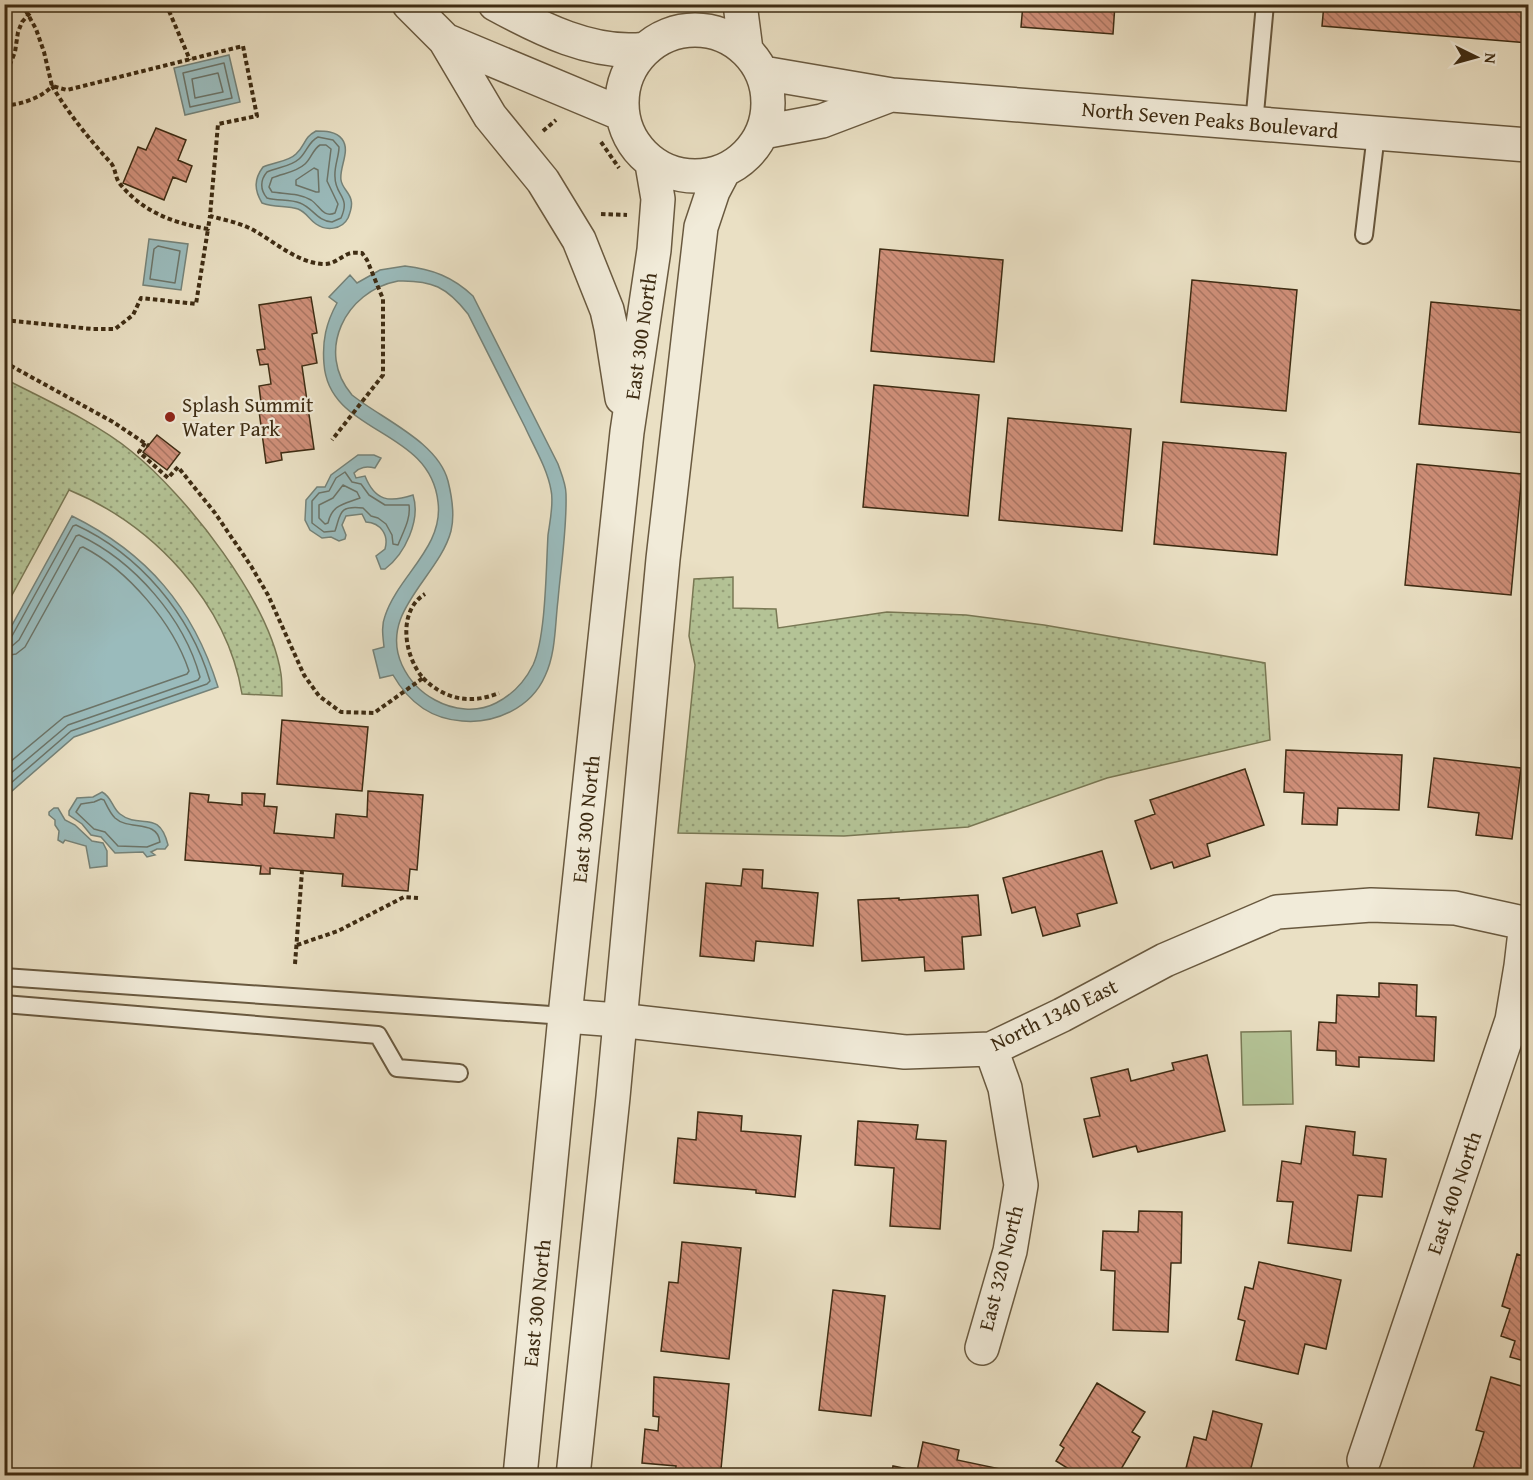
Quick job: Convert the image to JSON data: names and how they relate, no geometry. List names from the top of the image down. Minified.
{"streets":{"street":["North Seven Peaks Boulevard","East 300 North","North 1340 East","East 400 North","East 320 North"]},"crossings":[["North Seven Peaks Boulevard","East 300 North"],["East 300 North","North 1340 East"],["North 1340 East","East 400 North"],["North 1340 East","East 320 North"]],"places":["Splash Summit Water Park"],"north":"right"}
